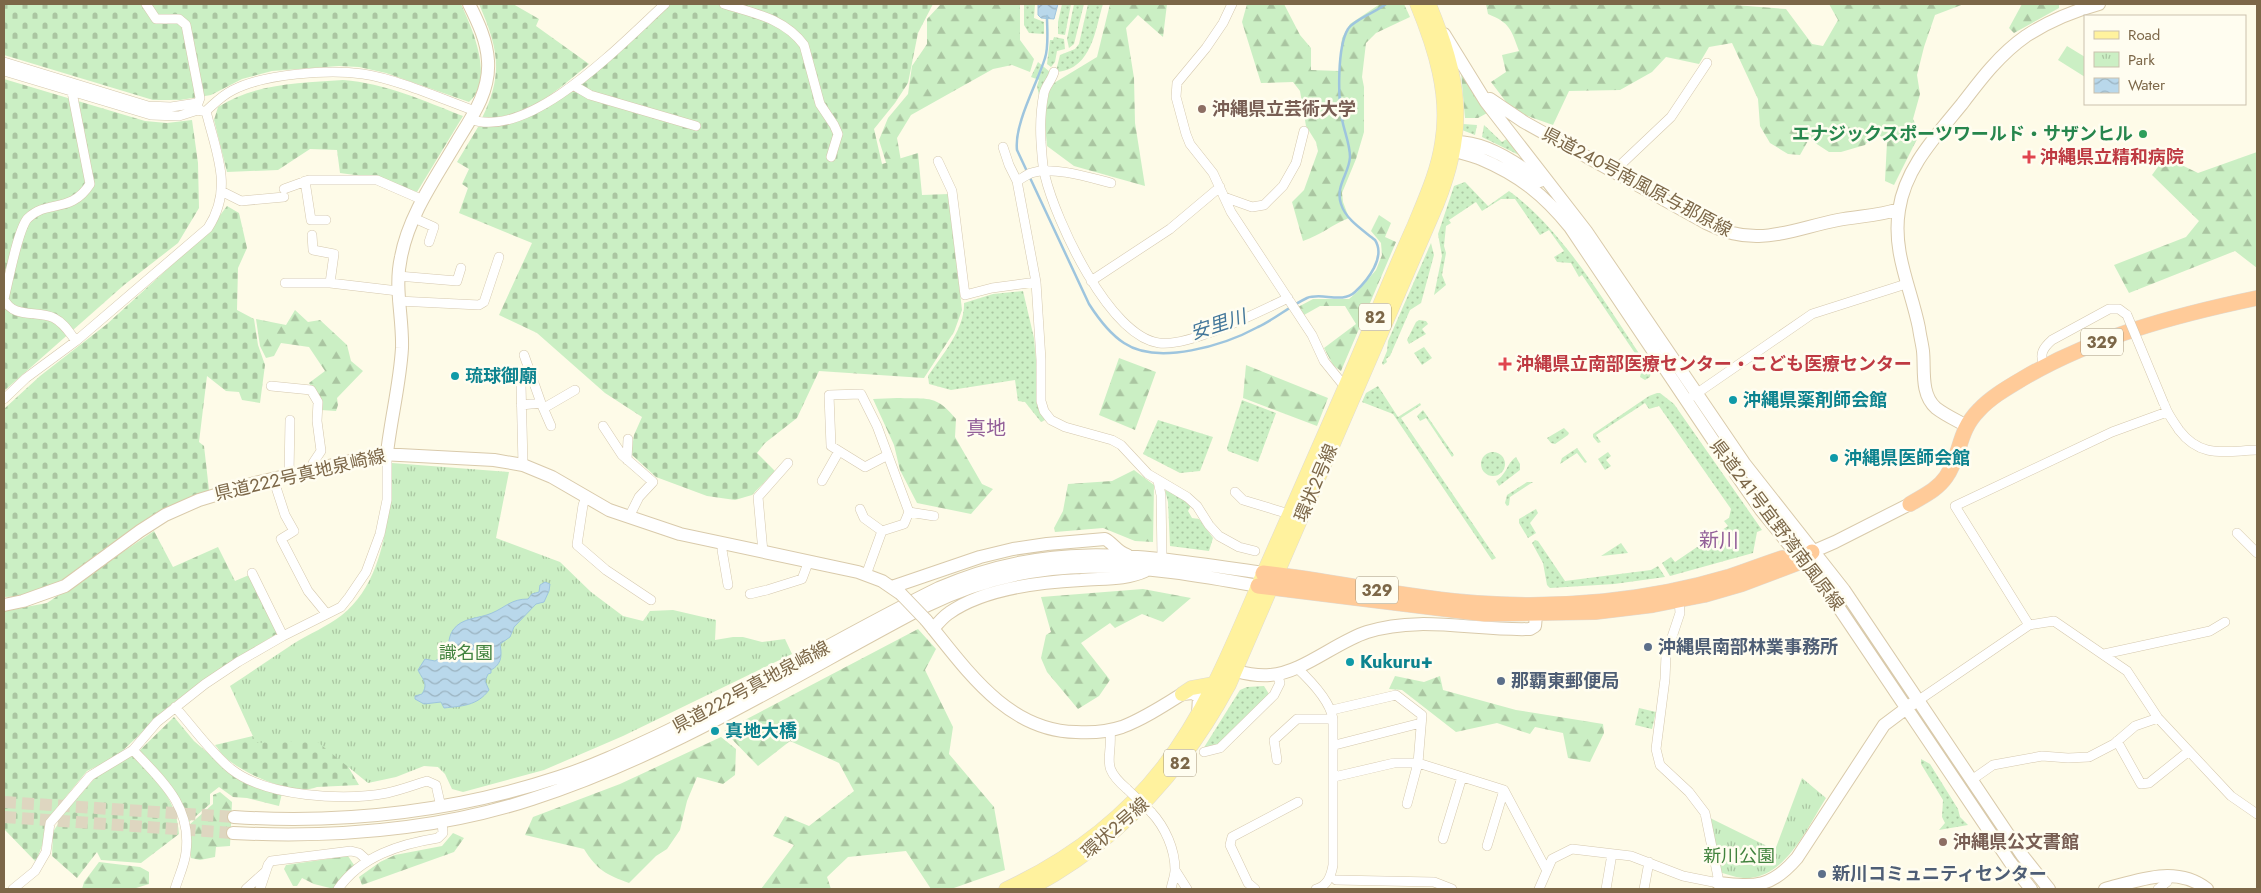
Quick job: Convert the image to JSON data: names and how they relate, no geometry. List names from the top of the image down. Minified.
{"streets":{"highway":["329"],"main road":["県道240号南風原与那原線","82","県道222号真地泉崎線","環状2号線","県道241号宜野湾南風原線"]},"crossings":[["329","県道222号真地泉崎線"],["329","環状2号線"],["329","県道241号宜野湾南風原線"],["県道222号真地泉崎線","環状2号線"],["環状2号線","県道241号宜野湾南風原線"]],"districts":["真地","新川"],"water":["安里川"],"parks":["識名園","新川公園"],"places":{"other":["沖縄県立芸術大学","エナジックスポーツワールド・サザンヒル","琉球御廟","沖縄県薬剤師会館","沖縄県医師会館","沖縄県南部林業事務所","Kukuru+","那覇東郵便局","真地大橋","沖縄県公文書館","新川コミュニティセンター"],"health":["沖縄県立精和病院","沖縄県立南部医療センター・こども医療センター"]},"legend":["Road","Park","Water"]}
